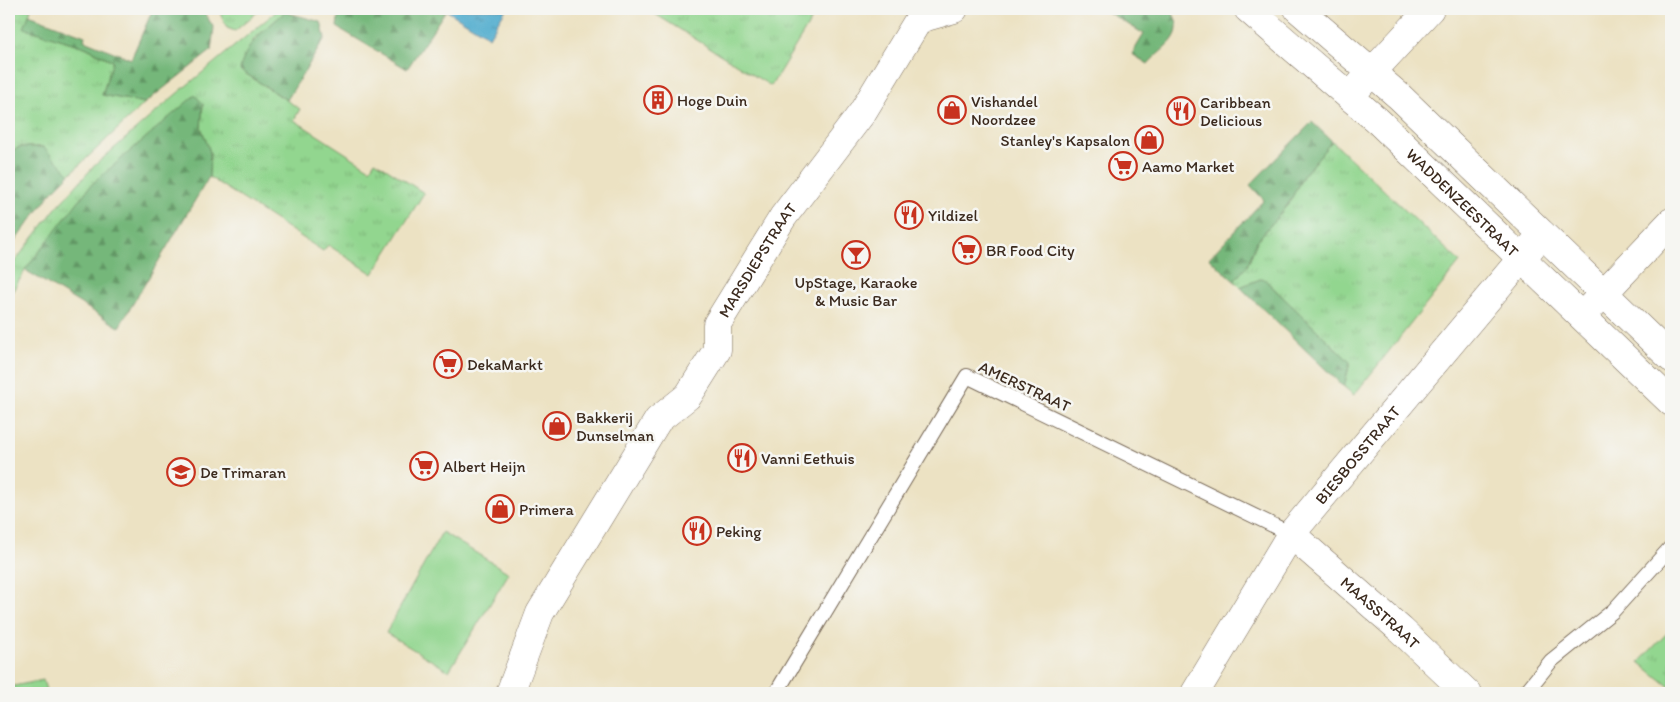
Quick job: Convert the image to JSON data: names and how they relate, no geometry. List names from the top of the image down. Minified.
{"streets":{"street":["WADDENZEESTRAAT","MARSDIEPSTRAAT","BIESBOSSTRAAT","MAASSTRAAT"],"lane":["AMERSTRAAT"]},"crossings":[["WADDENZEESTRAAT","BIESBOSSTRAAT"],["AMERSTRAAT","BIESBOSSTRAAT"],["AMERSTRAAT","MAASSTRAAT"],["BIESBOSSTRAAT","MAASSTRAAT"]],"places":{"building":["Hoge Duin"],"shop":["Vishandel Noordzee","Stanley's Kapsalon","Bakkerij Dunselman","Primera"],"restaurant":["Caribbean Delicious","Yildizel","Vanni Eethuis","Peking"],"supermarket":["Aamo Market","BR Food City","DekaMarkt","Albert Heijn"],"bar":["UpStage, Karaoke & Music Bar"],"school or university":["De Trimaran"]}}
